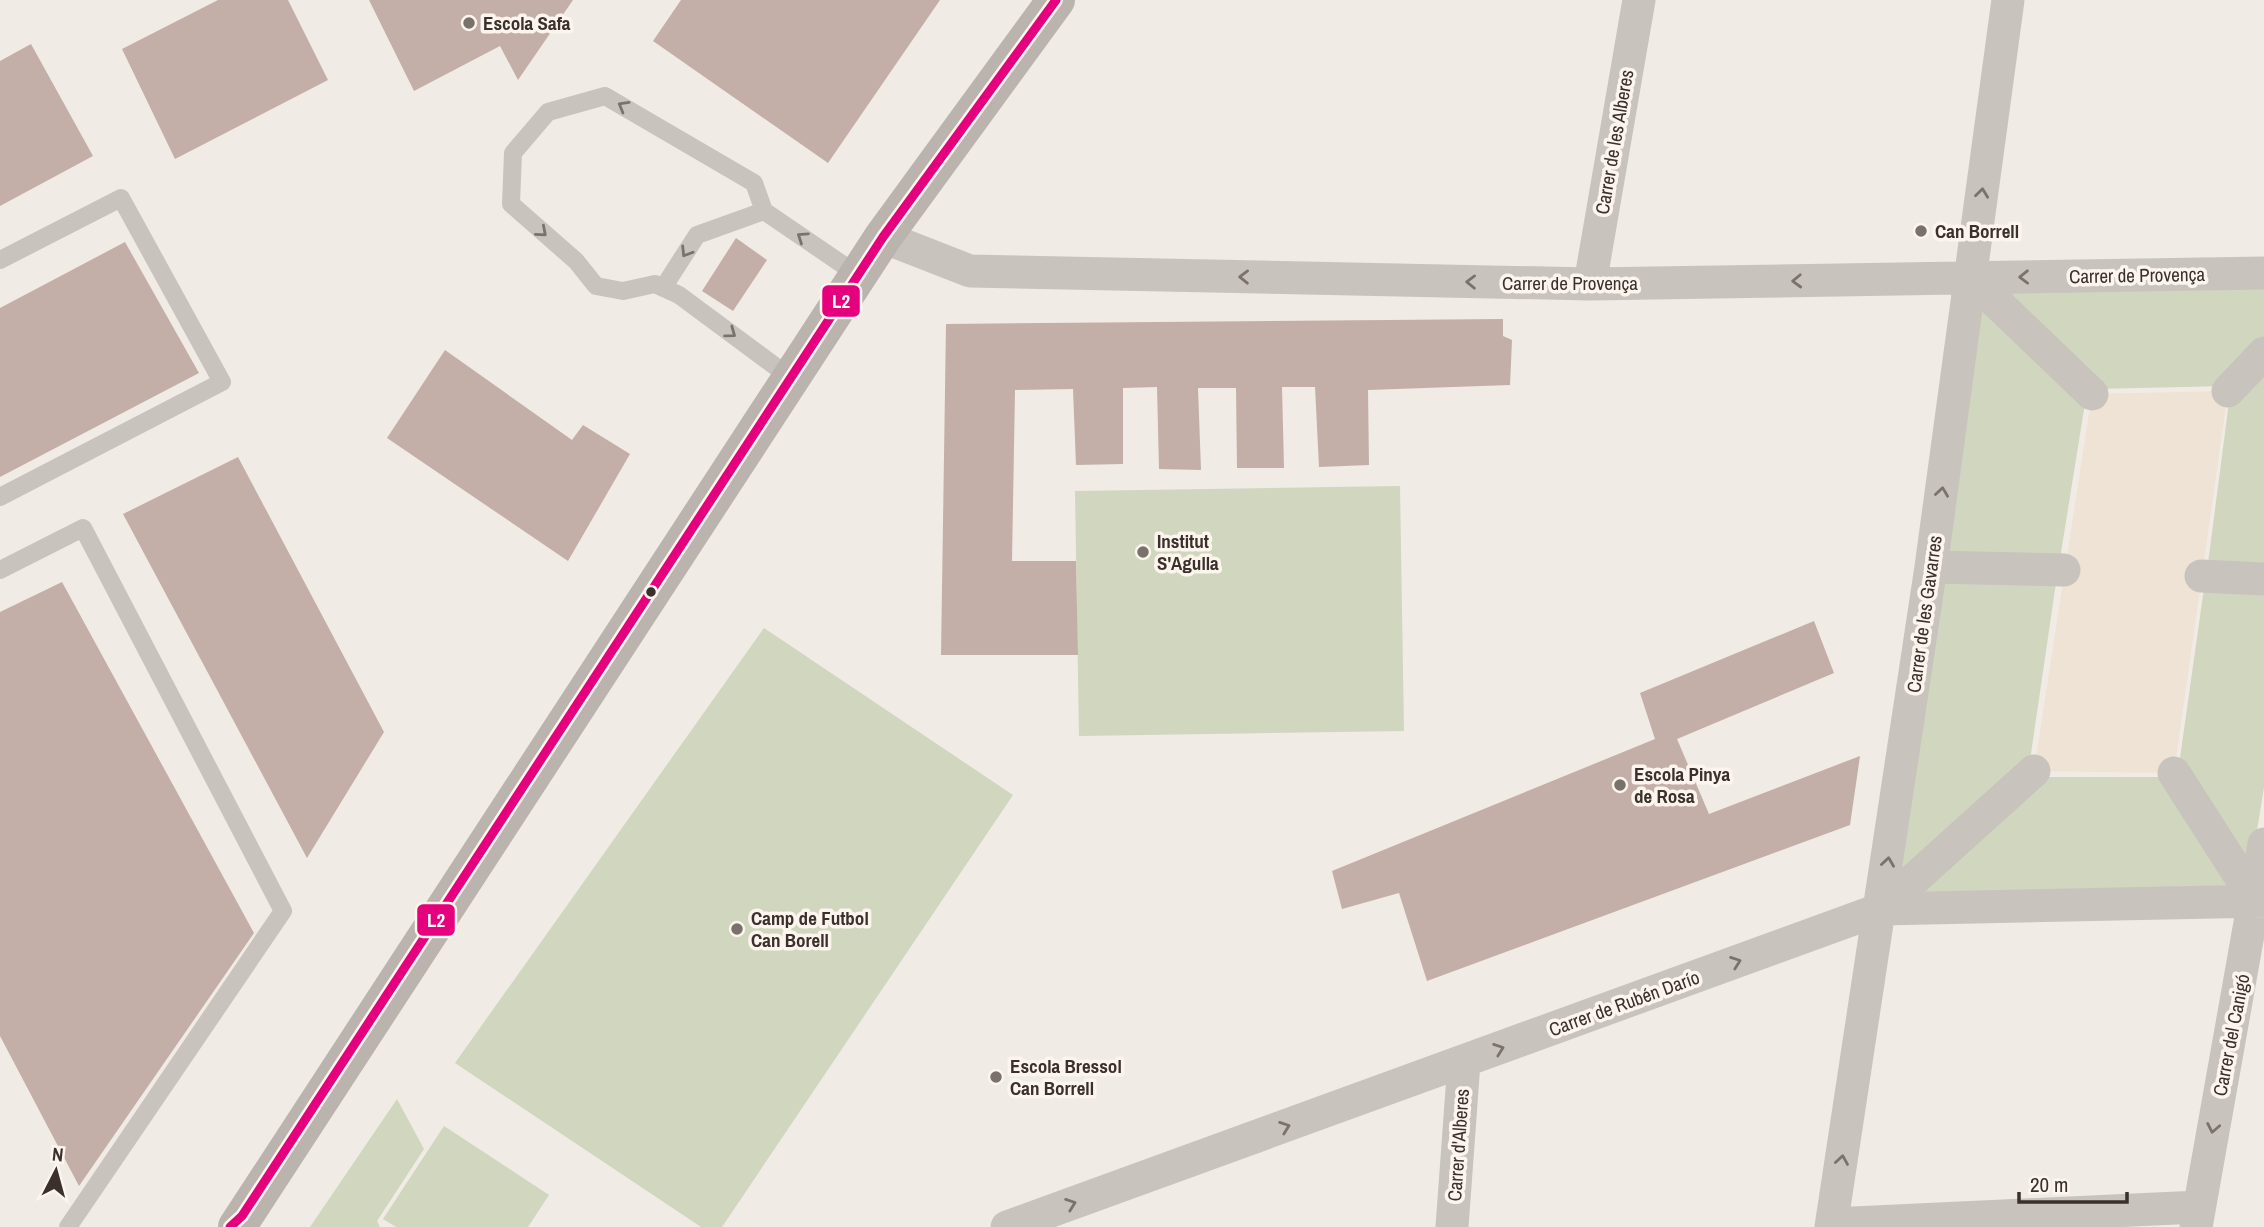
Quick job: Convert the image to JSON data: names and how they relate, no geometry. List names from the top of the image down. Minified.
{"streets":{"street":["Carrer de les Alberes","Carrer de Provença","Carrer de les Gavarres","Carrer de Rubén Darío","Carrer del Canigó","Carrer d'Alberes"]},"crossings":[["Carrer de les Alberes","Carrer de Provença"],["Carrer de Provença","Carrer de les Gavarres"],["Carrer de les Gavarres","Carrer de Rubén Darío"],["Carrer de Rubén Darío","Carrer del Canigó"],["Carrer de Rubén Darío","Carrer d'Alberes"]],"one_way":["Carrer de Provença","Carrer de les Gavarres","Carrer de Rubén Darío","Carrer del Canigó"],"places":["Escola Safa","Can Borrell","Institut S'Agulla","Escola Pinya de Rosa","Camp de Futbol Can Borell","Escola Bressol Can Borrell"],"lines":["transit line L2"],"scale_bar":"20 m","north":"top"}
